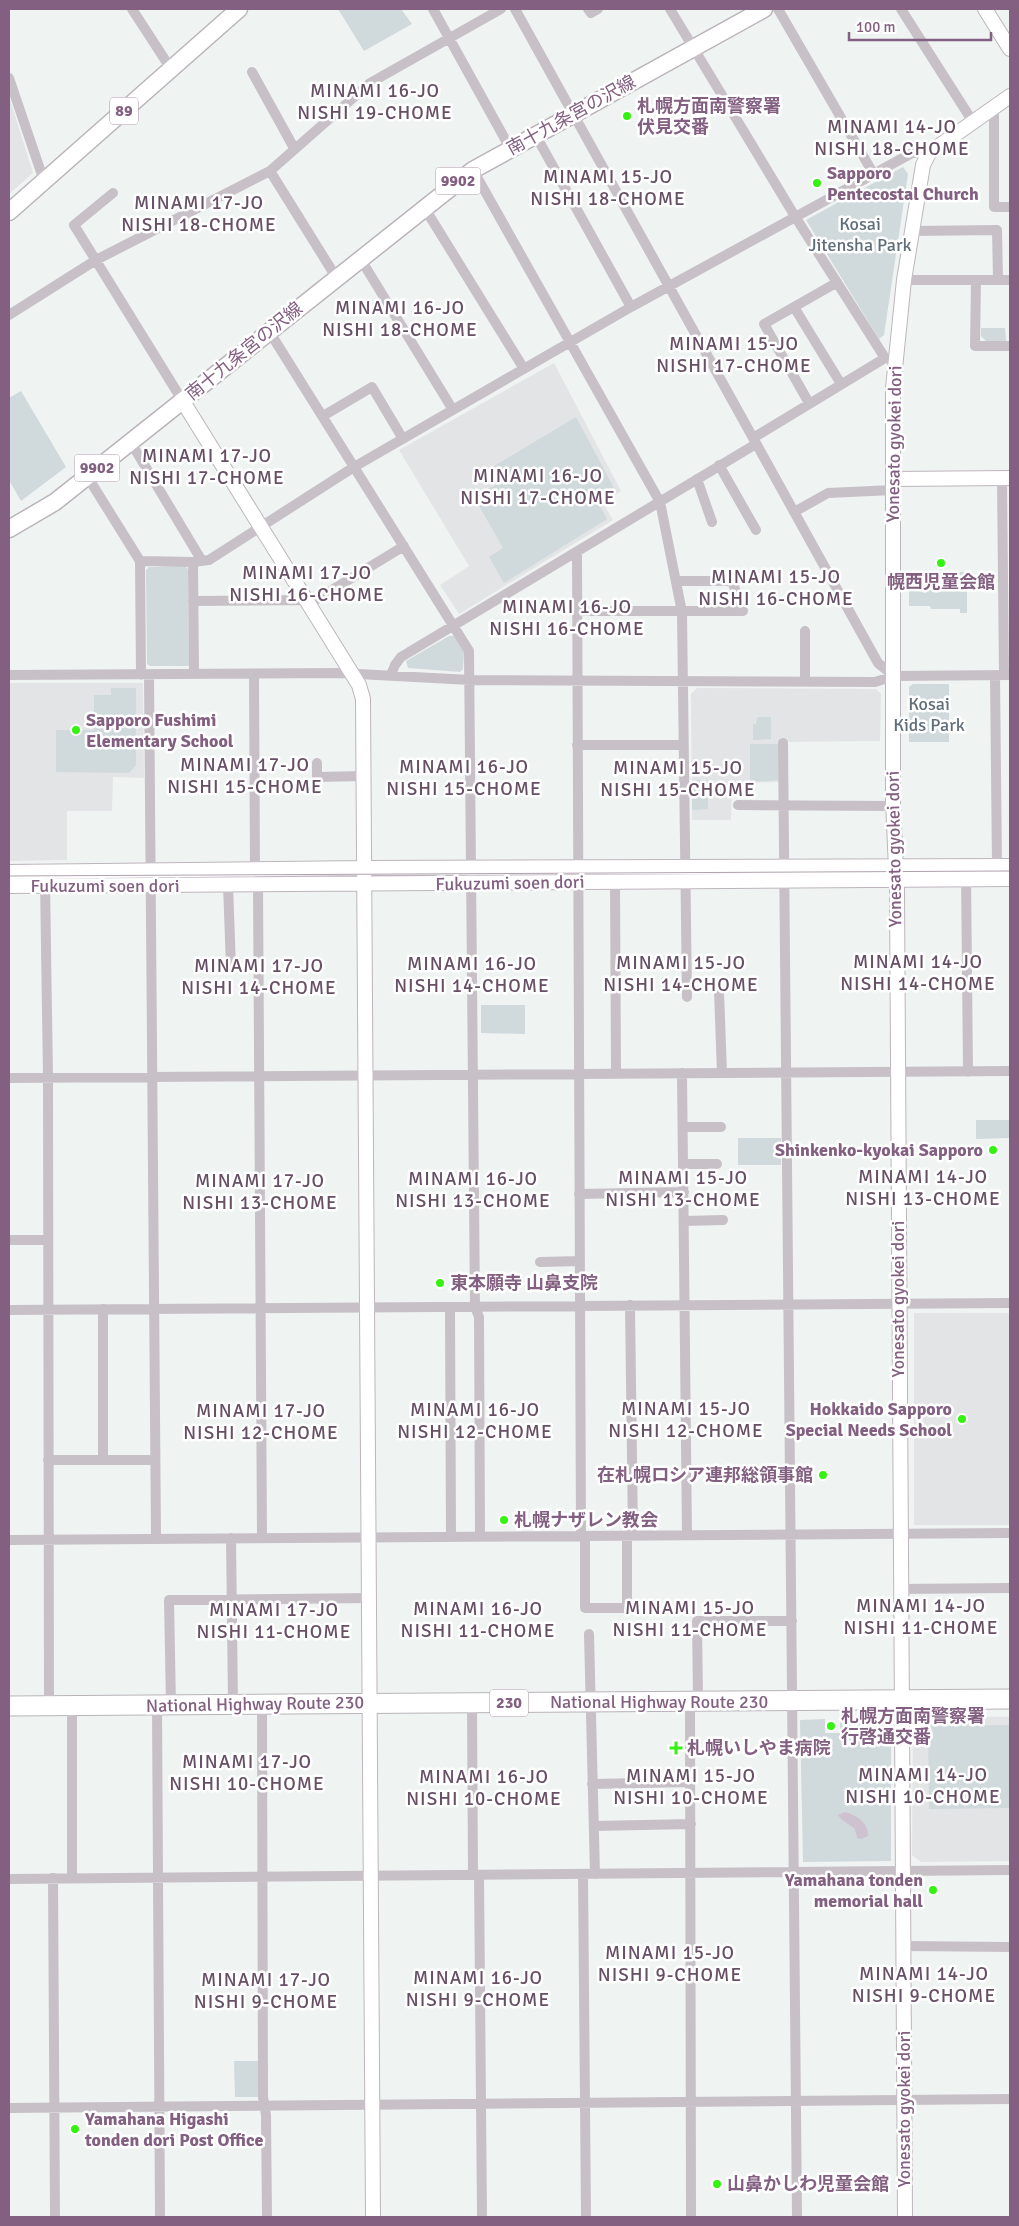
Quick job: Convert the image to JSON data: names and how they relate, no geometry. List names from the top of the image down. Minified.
{"streets":{"highway":["National Highway Route 230","230"],"main road":["89","南十九条宮の沢線","9902"],"street":["Yonesato gyokei dori","Fukuzumi soen dori"]},"crossings":[["Yonesato gyokei dori","Fukuzumi soen dori"],["Yonesato gyokei dori","National Highway Route 230"]],"districts":["MINAMI 16-JO NISHI 19-CHOME","MINAMI 14-JO NISHI 18-CHOME","MINAMI 15-JO NISHI 18-CHOME","MINAMI 17-JO NISHI 18-CHOME","MINAMI 16-JO NISHI 18-CHOME","MINAMI 15-JO NISHI 17-CHOME","MINAMI 17-JO NISHI 17-CHOME","MINAMI 16-JO NISHI 17-CHOME","MINAMI 17-JO NISHI 16-CHOME","MINAMI 15-JO NISHI 16-CHOME","MINAMI 16-JO NISHI 16-CHOME","MINAMI 17-JO NISHI 15-CHOME","MINAMI 16-JO NISHI 15-CHOME","MINAMI 15-JO NISHI 15-CHOME","MINAMI 14-JO NISHI 14-CHOME","MINAMI 15-JO NISHI 14-CHOME","MINAMI 16-JO NISHI 14-CHOME","MINAMI 17-JO NISHI 14-CHOME","MINAMI 14-JO NISHI 13-CHOME","MINAMI 15-JO NISHI 13-CHOME","MINAMI 16-JO NISHI 13-CHOME","MINAMI 17-JO NISHI 13-CHOME","MINAMI 15-JO NISHI 12-CHOME","MINAMI 16-JO NISHI 12-CHOME","MINAMI 17-JO NISHI 12-CHOME","MINAMI 14-JO NISHI 11-CHOME","MINAMI 15-JO NISHI 11-CHOME","MINAMI 16-JO NISHI 11-CHOME","MINAMI 17-JO NISHI 11-CHOME","MINAMI 17-JO NISHI 10-CHOME","MINAMI 14-JO NISHI 10-CHOME","MINAMI 15-JO NISHI 10-CHOME","MINAMI 16-JO NISHI 10-CHOME","MINAMI 15-JO NISHI 9-CHOME","MINAMI 14-JO NISHI 9-CHOME","MINAMI 16-JO NISHI 9-CHOME","MINAMI 17-JO NISHI 9-CHOME"],"parks":["Kosai Jitensha Park","Kosai Kids Park"],"places":{"other":["札幌方面南警察署 伏見交番","Sapporo Pentecostal Church","幌西児童会館","Sapporo Fushimi Elementary School","Shinkenko-kyokai Sapporo","東本願寺 山鼻支院","Hokkaido Sapporo Special Needs School","在札幌ロシア連邦総領事館","札幌ナザレン教会","札幌方面南警察署 行啓通交番","Yamahana tonden memorial hall","Yamahana Higashi tonden dori Post Office","山鼻かしわ児童会館"],"health":["札幌いしやま病院"]},"scale_bar":"100 m"}
